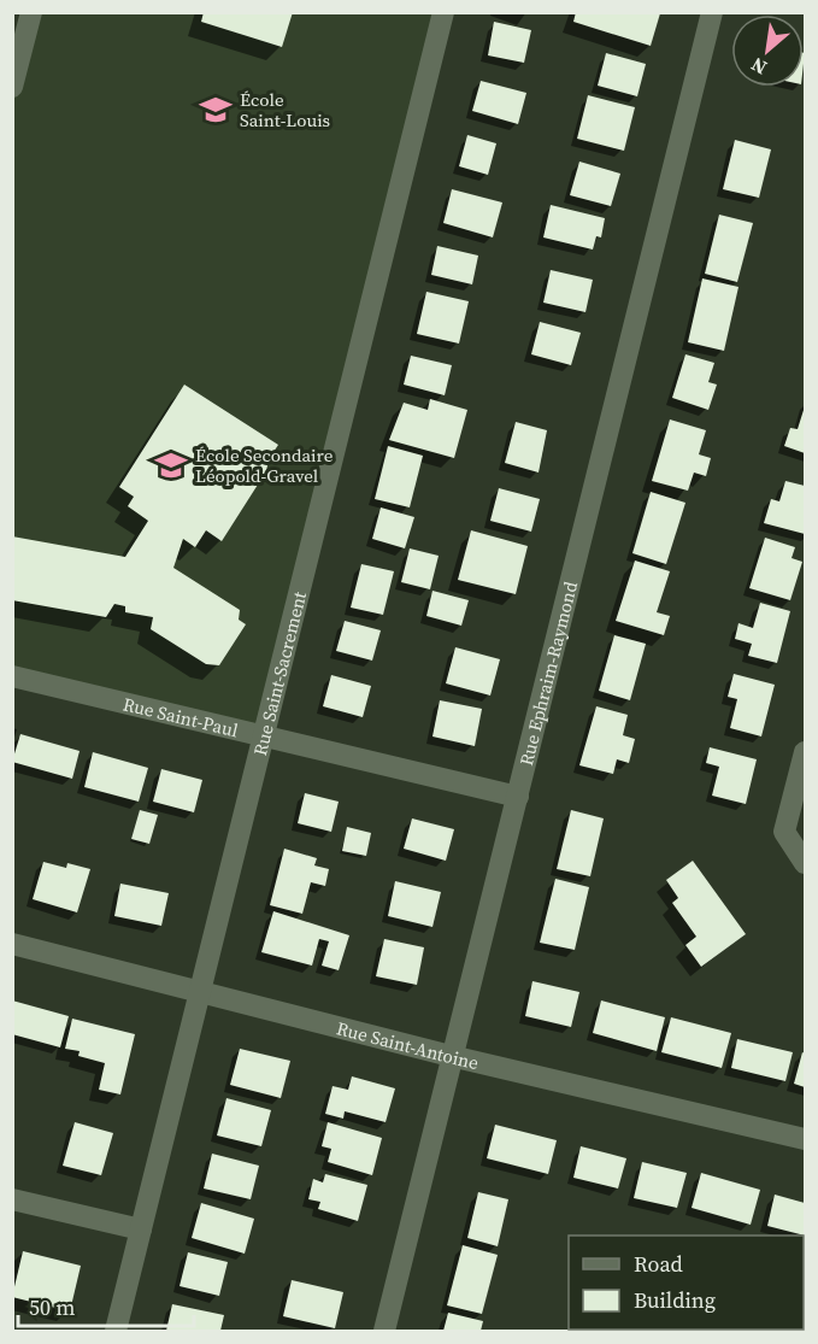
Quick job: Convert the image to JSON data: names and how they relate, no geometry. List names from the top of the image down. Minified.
{"streets":{"street":["Rue Saint-Sacrement","Rue Ephraim-Raymond","Rue Saint-Paul","Rue Saint-Antoine"]},"crossings":[["Rue Saint-Sacrement","Rue Saint-Paul"],["Rue Saint-Sacrement","Rue Saint-Antoine"],["Rue Ephraim-Raymond","Rue Saint-Paul"],["Rue Ephraim-Raymond","Rue Saint-Antoine"]],"places":{"school or university":["École Saint-Louis","École Secondaire Léopold-Gravel"]},"legend":["Road","Building"],"scale_bar":"50 m","north":"bottom left"}
